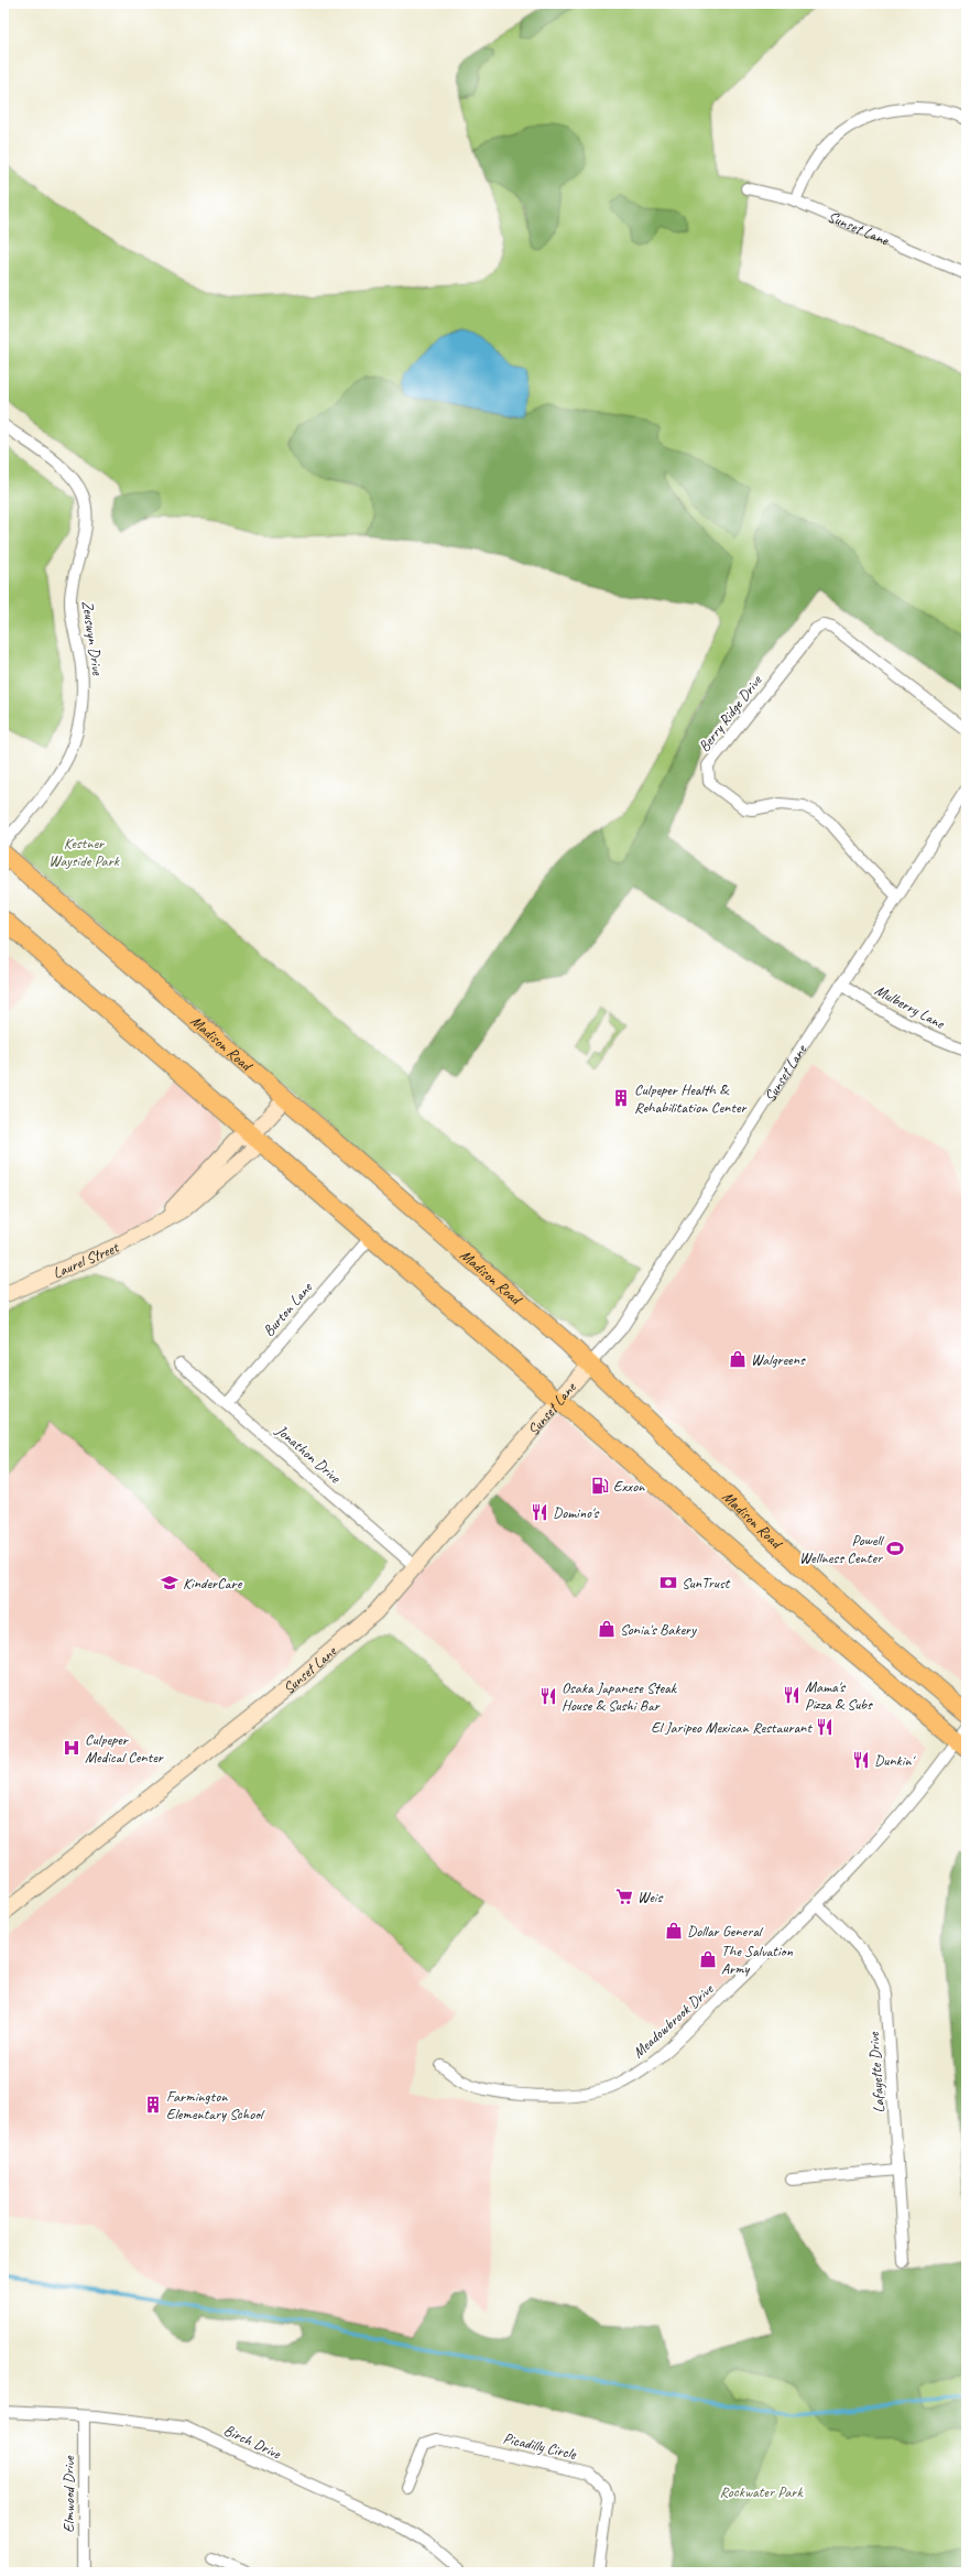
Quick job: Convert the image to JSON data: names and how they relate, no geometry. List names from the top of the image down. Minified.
{"streets":{"main road":["Madison Road"],"street":["Sunset Lane","Zeuswyn Drive","Berry Ridge Drive","Mulberry Lane","Laurel Street","Burton Lane","Jonathon Drive","Meadowbrook Drive","Lafayette Drive","Birch Drive","Picadilly Circle","Elmwood Drive"]},"crossings":[["Sunset Lane","Berry Ridge Drive"],["Sunset Lane","Mulberry Lane"],["Sunset Lane","Madison Road"],["Sunset Lane","Jonathon Drive"],["Madison Road","Laurel Street"],["Burton Lane","Jonathon Drive"],["Meadowbrook Drive","Lafayette Drive"],["Birch Drive","Elmwood Drive"]],"parks":["Kestner Wayside Park","Rockwater Park"],"places":{"building":["Culpeper Health & Rehabilitation Center","Farmington Elementary School"],"shop":["Walgreens","Sonia's Bakery","Dollar General","The Salvation Army"],"fuel station":["Exxon"],"restaurant":["Domino's","Mama's Pizza & Subs","Osaka Japanese Steak House & Sushi Bar","El Jaripeo Mexican Restaurant","Dunkin'"],"sports":["Powell Wellness Center"],"school or university":["KinderCare"],"bank":["SunTrust"],"hospital":["Culpeper Medical Center"],"supermarket":["Weis"]}}
